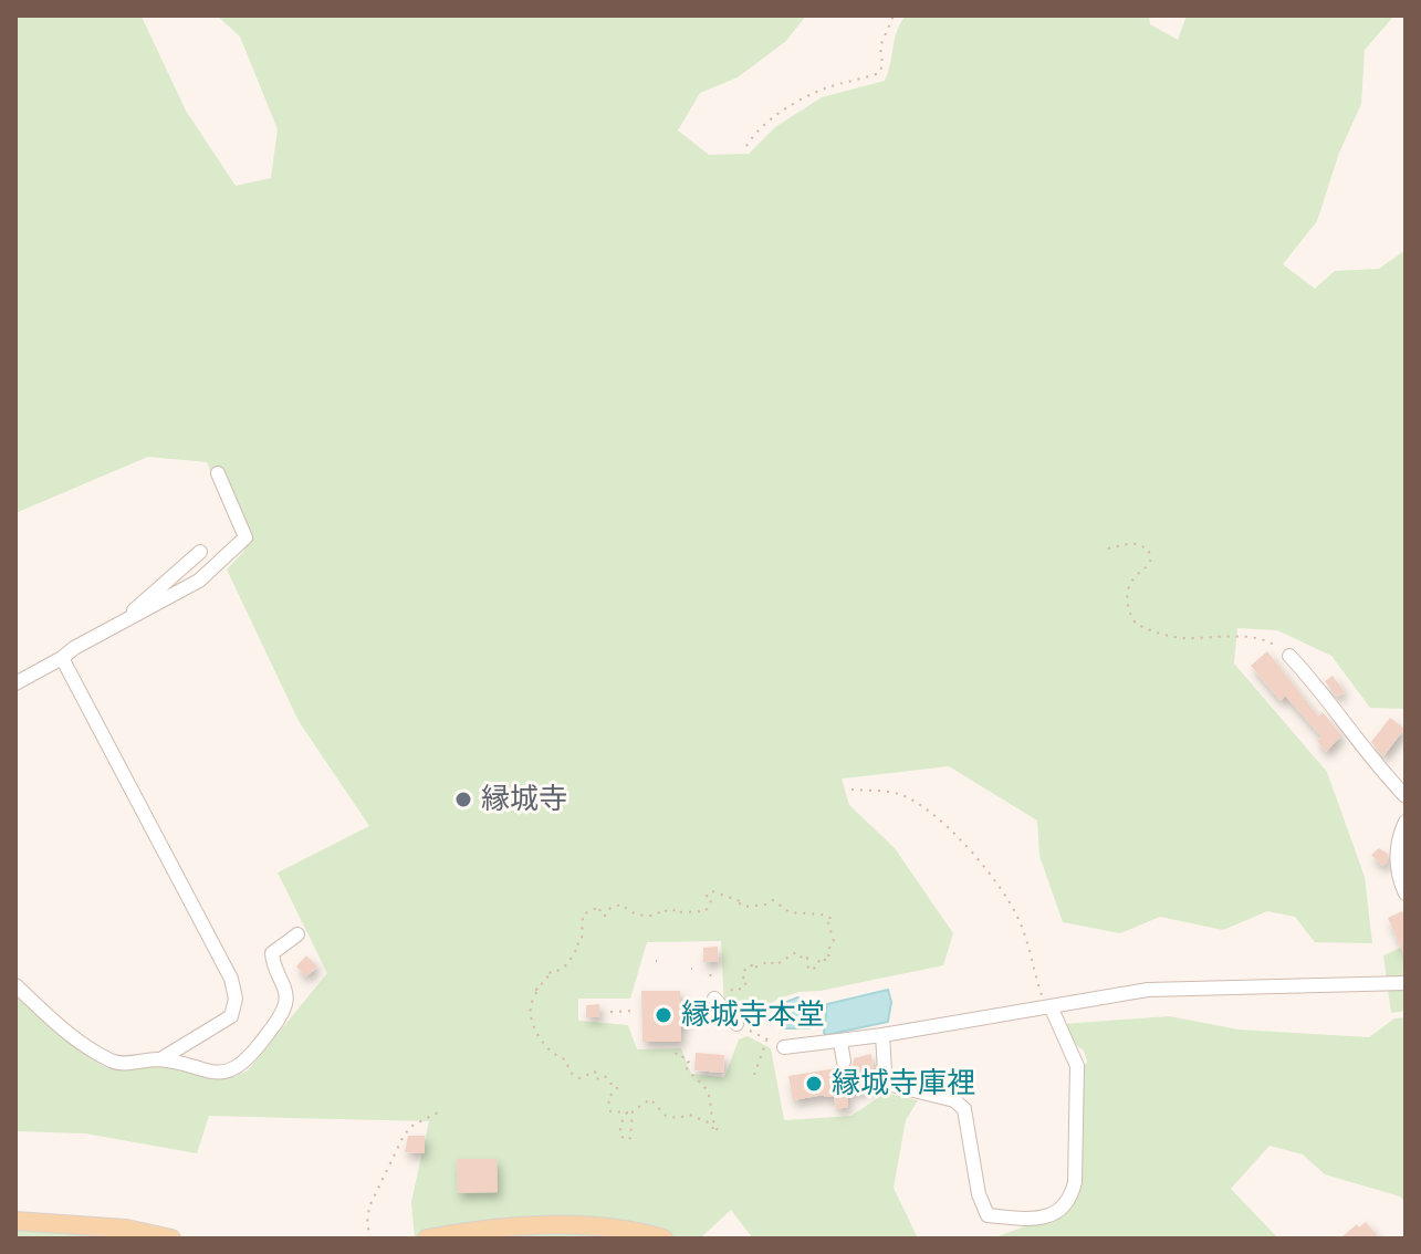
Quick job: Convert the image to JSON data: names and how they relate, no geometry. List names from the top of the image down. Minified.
{"places":["縁城寺","縁城寺本堂","縁城寺庫裡"]}
